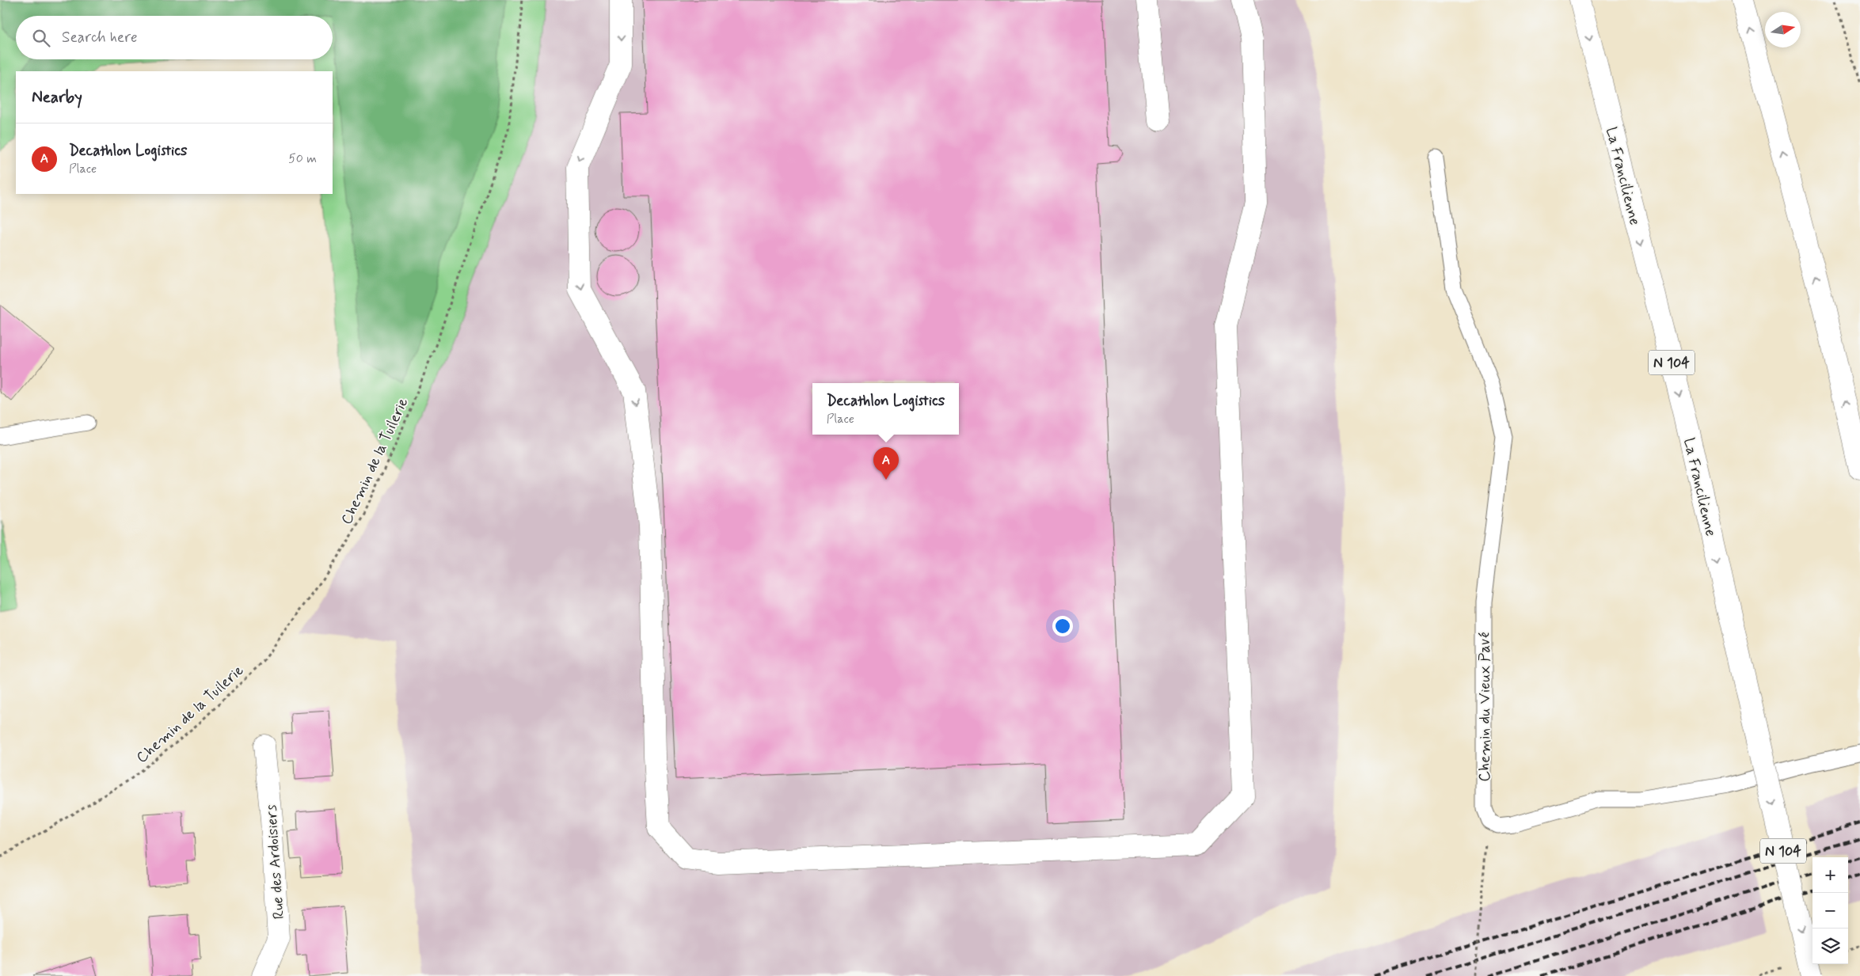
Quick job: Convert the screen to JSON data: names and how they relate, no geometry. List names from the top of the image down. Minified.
{"streets":{"main road":["La Francilienne","N 104","Rue des Ardoisiers"],"lane":["Chemin du Vieux Pavé"],"path":["Chemin de la Tuilerie"]},"north":"right","page":{"search":"Search here","heading":"Nearby","list":[{"mark":"A","name":"Decathlon Logistics","note":"Place","value":"50 m"}],"popup":["Decathlon Logistics","Place"],"pins":"A","map_buttons":["+","−"]}}
